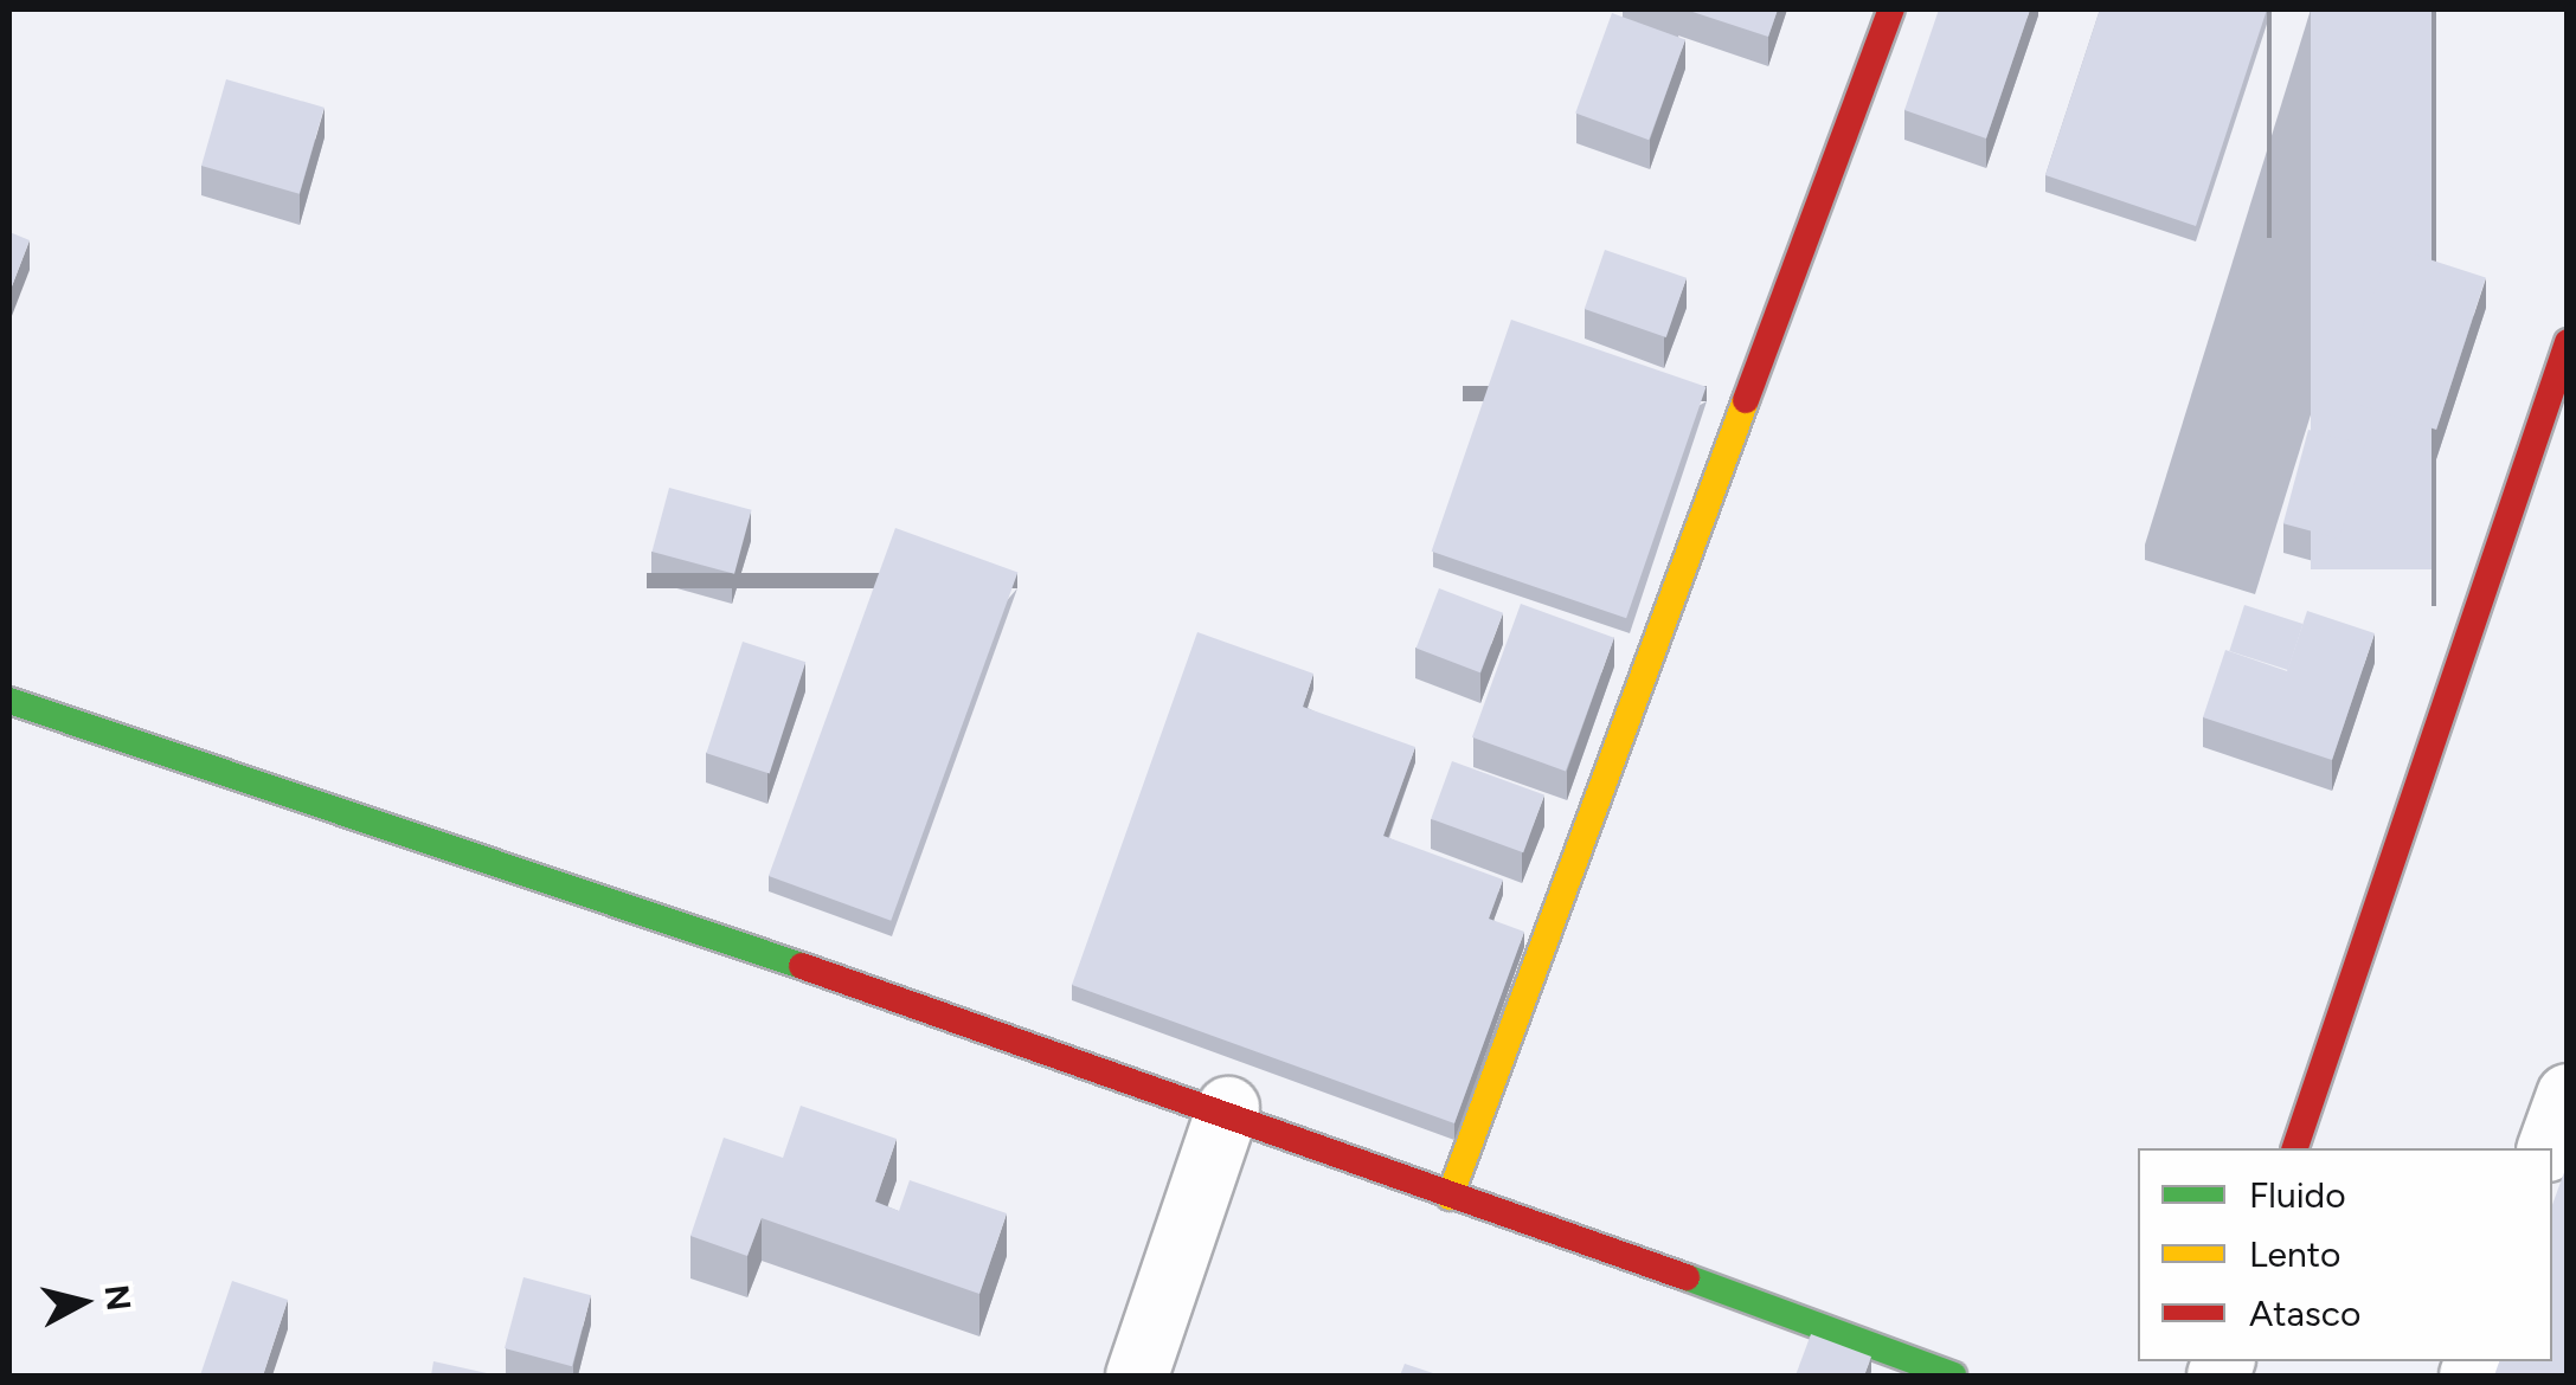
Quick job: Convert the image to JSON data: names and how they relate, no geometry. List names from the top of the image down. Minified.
{"legend":["Fluido","Lento","Atasco"],"north":"right"}
